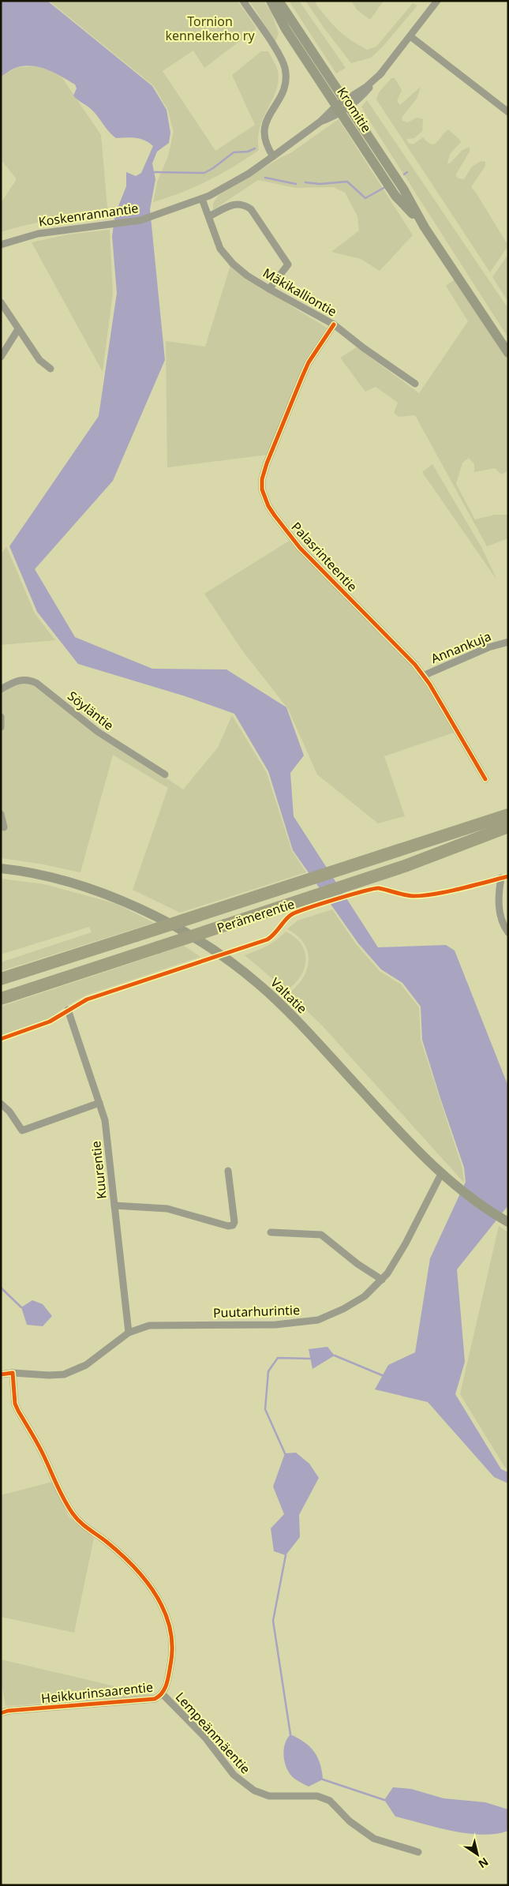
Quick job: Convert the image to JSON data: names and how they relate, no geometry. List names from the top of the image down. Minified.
{"streets":{"highway":["Perämerentie"],"main road":["Kromitie","Valtatie"],"street":["Koskenrannantie","Mäkikalliontie","Palasrinteentie","Annankuja","Söyläntie","Kuurentie","Puutarhurintie","Heikkurinsaarentie","Lempeänmäentie"]},"crossings":[["Kromitie","Koskenrannantie"],["Koskenrannantie","Mäkikalliontie"],["Mäkikalliontie","Palasrinteentie"],["Palasrinteentie","Annankuja"],["Valtatie","Puutarhurintie"],["Kuurentie","Puutarhurintie"],["Puutarhurintie","Heikkurinsaarentie"],["Heikkurinsaarentie","Lempeänmäentie"]],"parks":["Tornion kennelkerho ry"],"north":"bottom right"}
